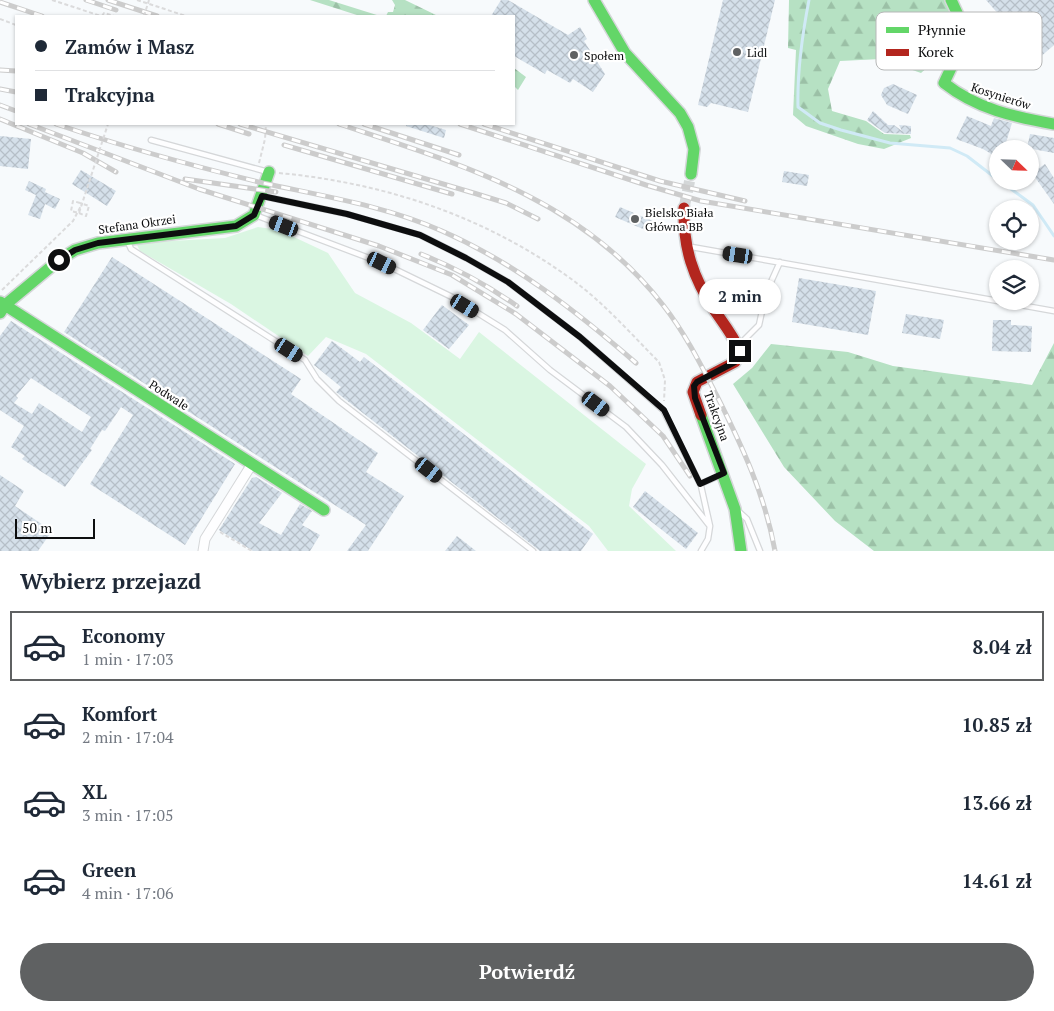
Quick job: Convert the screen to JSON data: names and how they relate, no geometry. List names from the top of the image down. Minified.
{"streets":{"street":["Kosynierów","Stefana Okrzei","Podwale","Trakcyjna"]},"crossings":[["Stefana Okrzei","Podwale"]],"places":["Lidl","Społem","Bielsko Biała Główna BB"],"legend":["Płynnie","Korek"],"scale_bar":"50 m","north":"bottom right","page":{"banner":["Zamów i Masz","Trakcyjna"],"bubble":"2 min","scale":"50 m","heading":"Wybierz przejazd","list":[{"name":"Economy","note":"1 min · 17:03","value":"8.04 zł"},{"name":"Komfort","note":"2 min · 17:04","value":"10.85 zł"},{"name":"XL","note":"3 min · 17:05","value":"13.66 zł"},{"name":"Green","note":"4 min · 17:06","value":"14.61 zł"}],"buttons":"Potwierdź"}}
